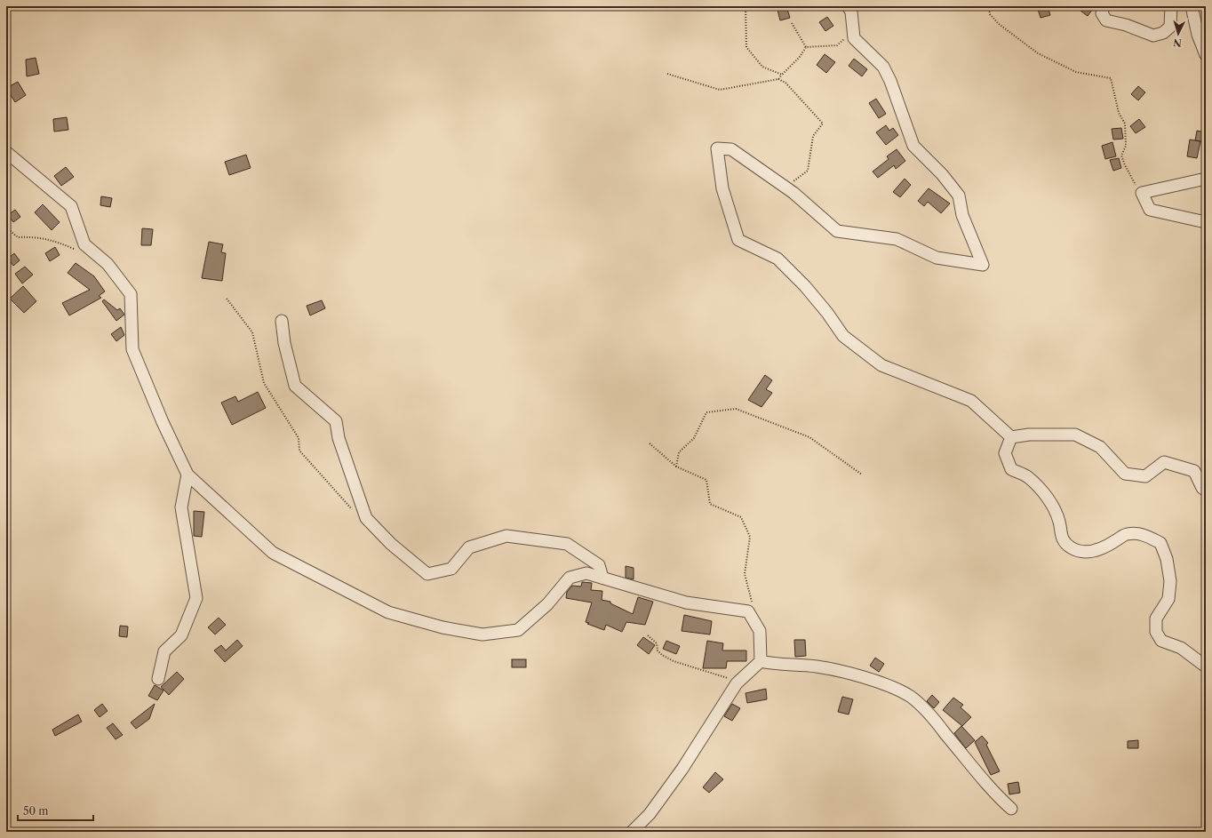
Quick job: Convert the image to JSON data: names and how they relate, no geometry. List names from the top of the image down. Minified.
{"scale_bar":"50 m","north":"bottom"}
